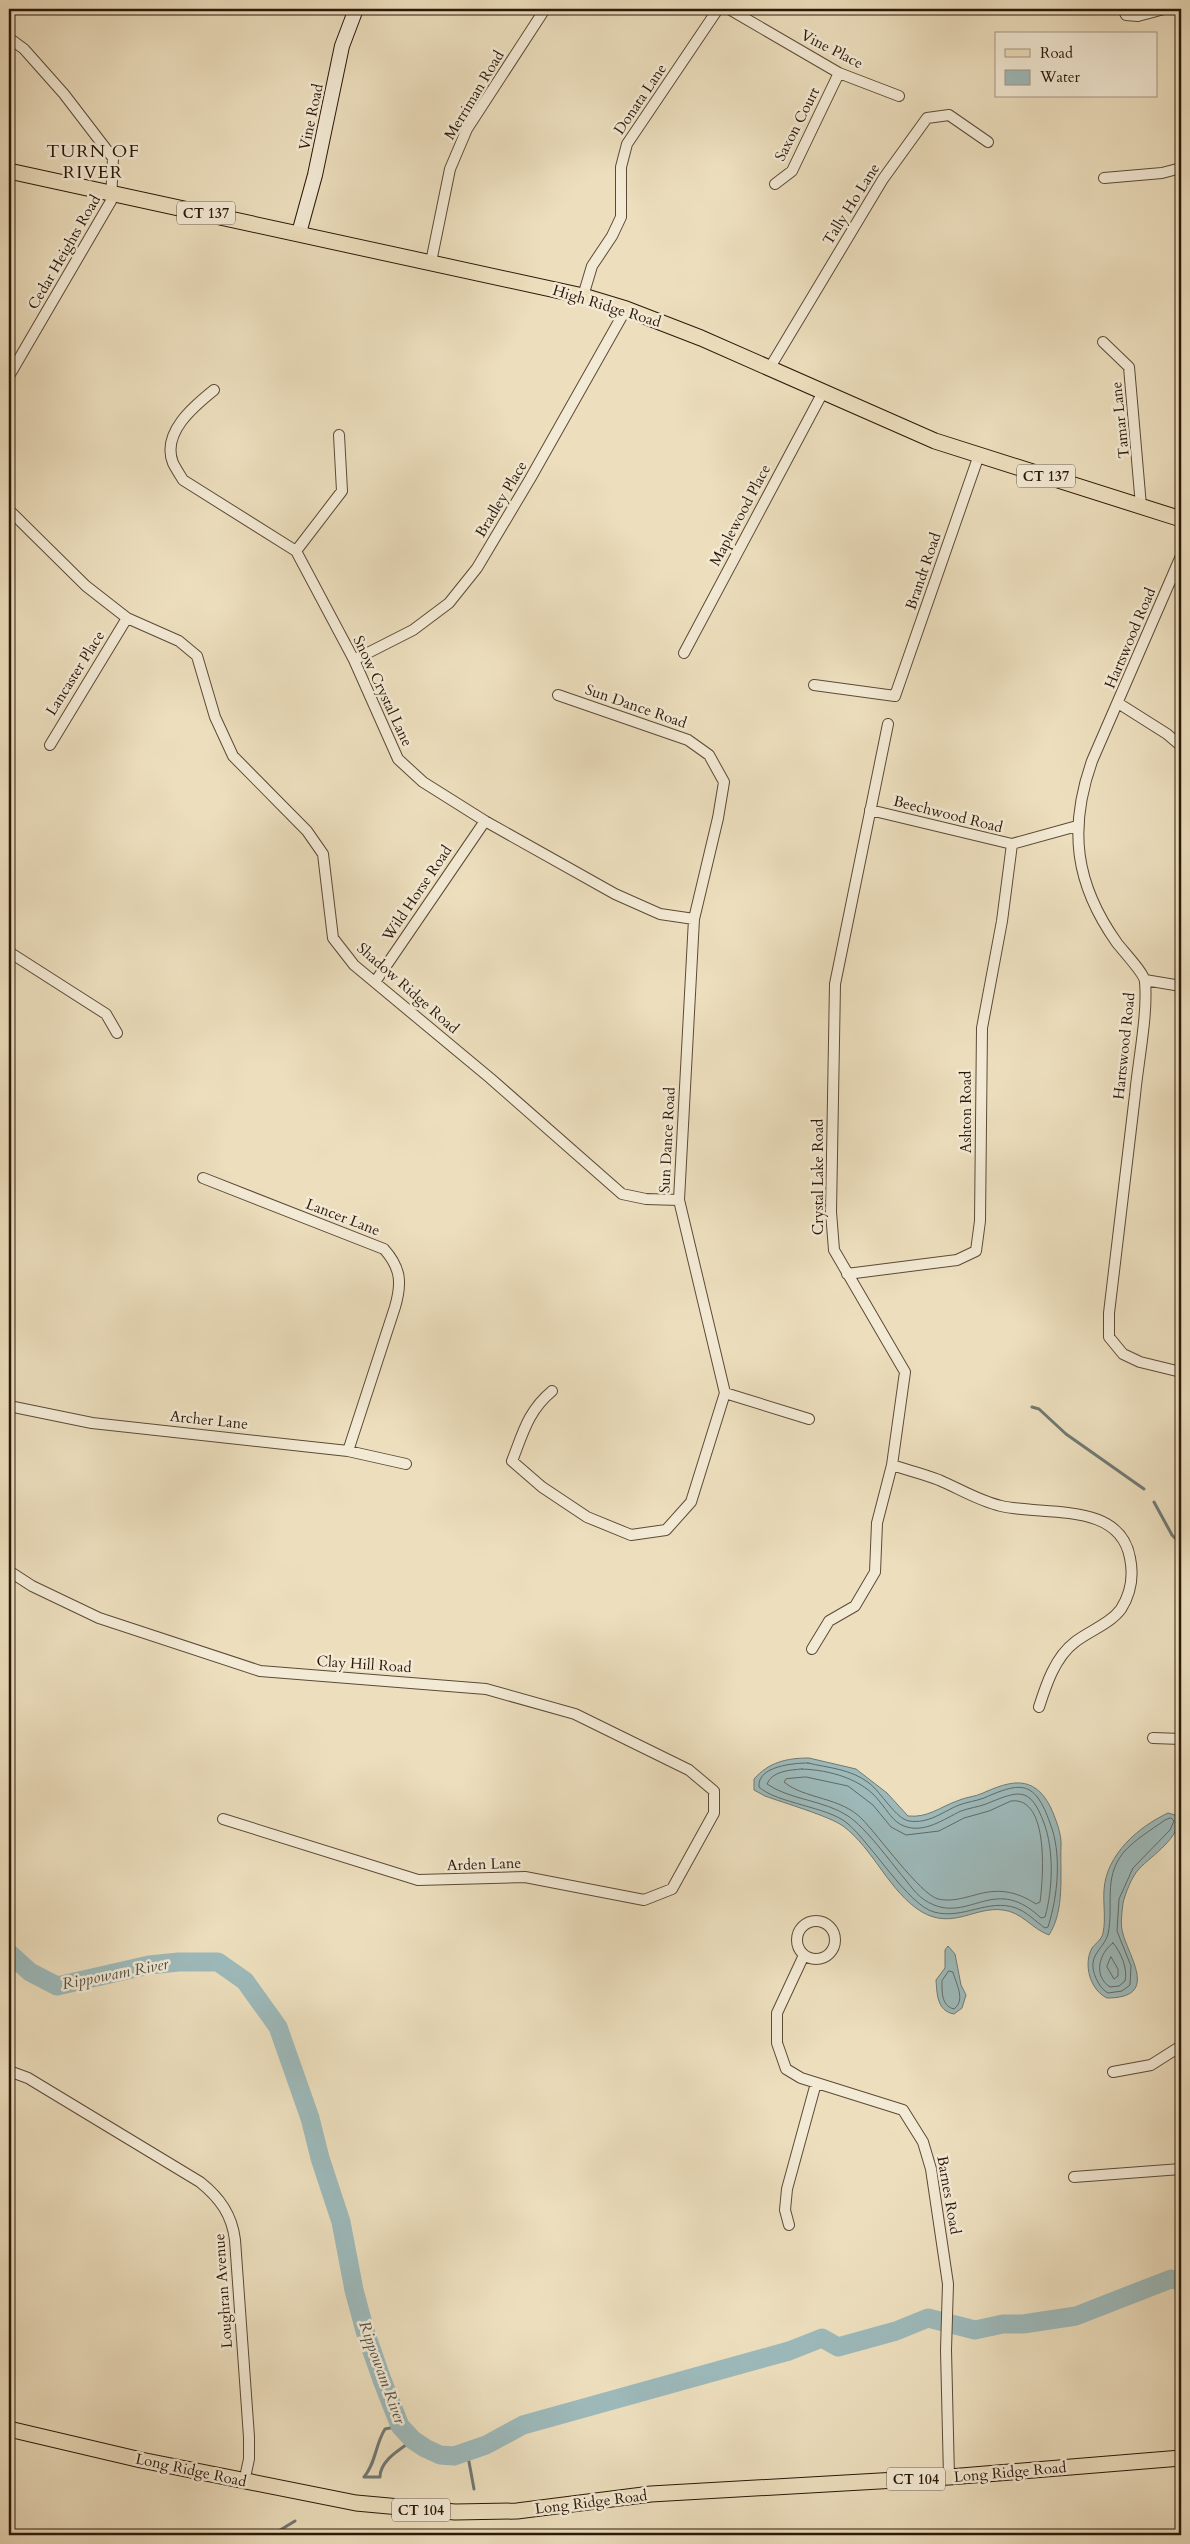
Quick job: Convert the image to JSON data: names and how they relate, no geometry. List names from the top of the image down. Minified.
{"streets":{"main road":["CT 137","High Ridge Road","Long Ridge Road","CT 104"],"street":["Vine Place","Merriman Road","Donata Lane","Vine Road","Saxon Court","Tally Ho Lane","Cedar Heights Road","Tamar Lane","Bradley Place","Maplewood Place","Brandt Road","Hartswood Road","Lancaster Place","Snow Crystal Lane","Sun Dance Road","Beechwood Road","Wild Horse Road","Shadow Ridge Road","Ashton Road","Crystal Lake Road","Lancer Lane","Archer Lane","Clay Hill Road","Arden Lane","Barnes Road","Loughran Avenue"]},"crossings":[["Vine Place","Saxon Court"],["Merriman Road","High Ridge Road"],["Donata Lane","High Ridge Road"],["Vine Road","High Ridge Road"],["Tally Ho Lane","High Ridge Road"],["Cedar Heights Road","High Ridge Road"],["High Ridge Road","Tamar Lane"],["High Ridge Road","Bradley Place"],["High Ridge Road","Maplewood Place"],["High Ridge Road","Brandt Road"],["Bradley Place","Snow Crystal Lane"],["Hartswood Road","Beechwood Road"],["Lancaster Place","Shadow Ridge Road"],["Snow Crystal Lane","Sun Dance Road"],["Snow Crystal Lane","Wild Horse Road"],["Sun Dance Road","Shadow Ridge Road"],["Beechwood Road","Ashton Road"],["Beechwood Road","Crystal Lake Road"],["Wild Horse Road","Shadow Ridge Road"],["Ashton Road","Crystal Lake Road"],["Lancer Lane","Archer Lane"],["Clay Hill Road","Arden Lane"],["Barnes Road","Long Ridge Road"],["Loughran Avenue","Long Ridge Road"]],"districts":["TURN OF RIVER"],"water":["Rippowam River"],"legend":["Road","Water"]}
